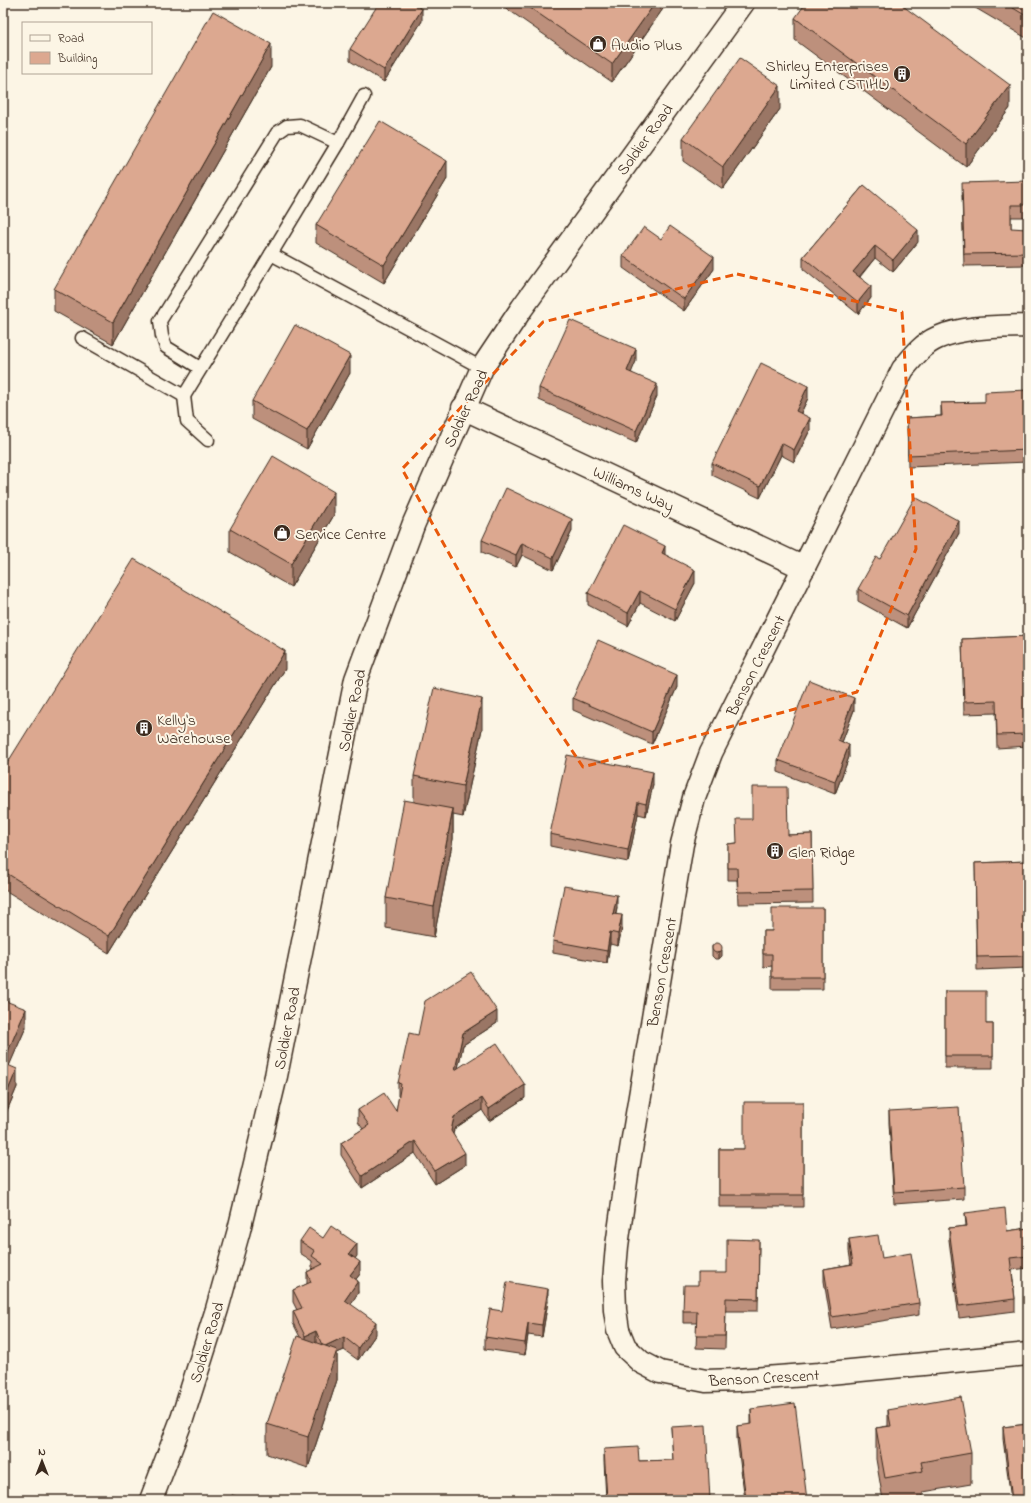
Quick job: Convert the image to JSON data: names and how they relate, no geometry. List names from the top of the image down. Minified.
{"streets":{"street":["Soldier Road","Williams Way","Benson Crescent"]},"crossings":[["Soldier Road","Williams Way"],["Williams Way","Benson Crescent"]],"places":{"shop":["Audio Plus","Service Centre"],"building":["Shirley Enterprises Limited (STIHL)","Kelly's Warehouse","Glen Ridge"]},"legend":["Road","Building"],"north":"top"}
